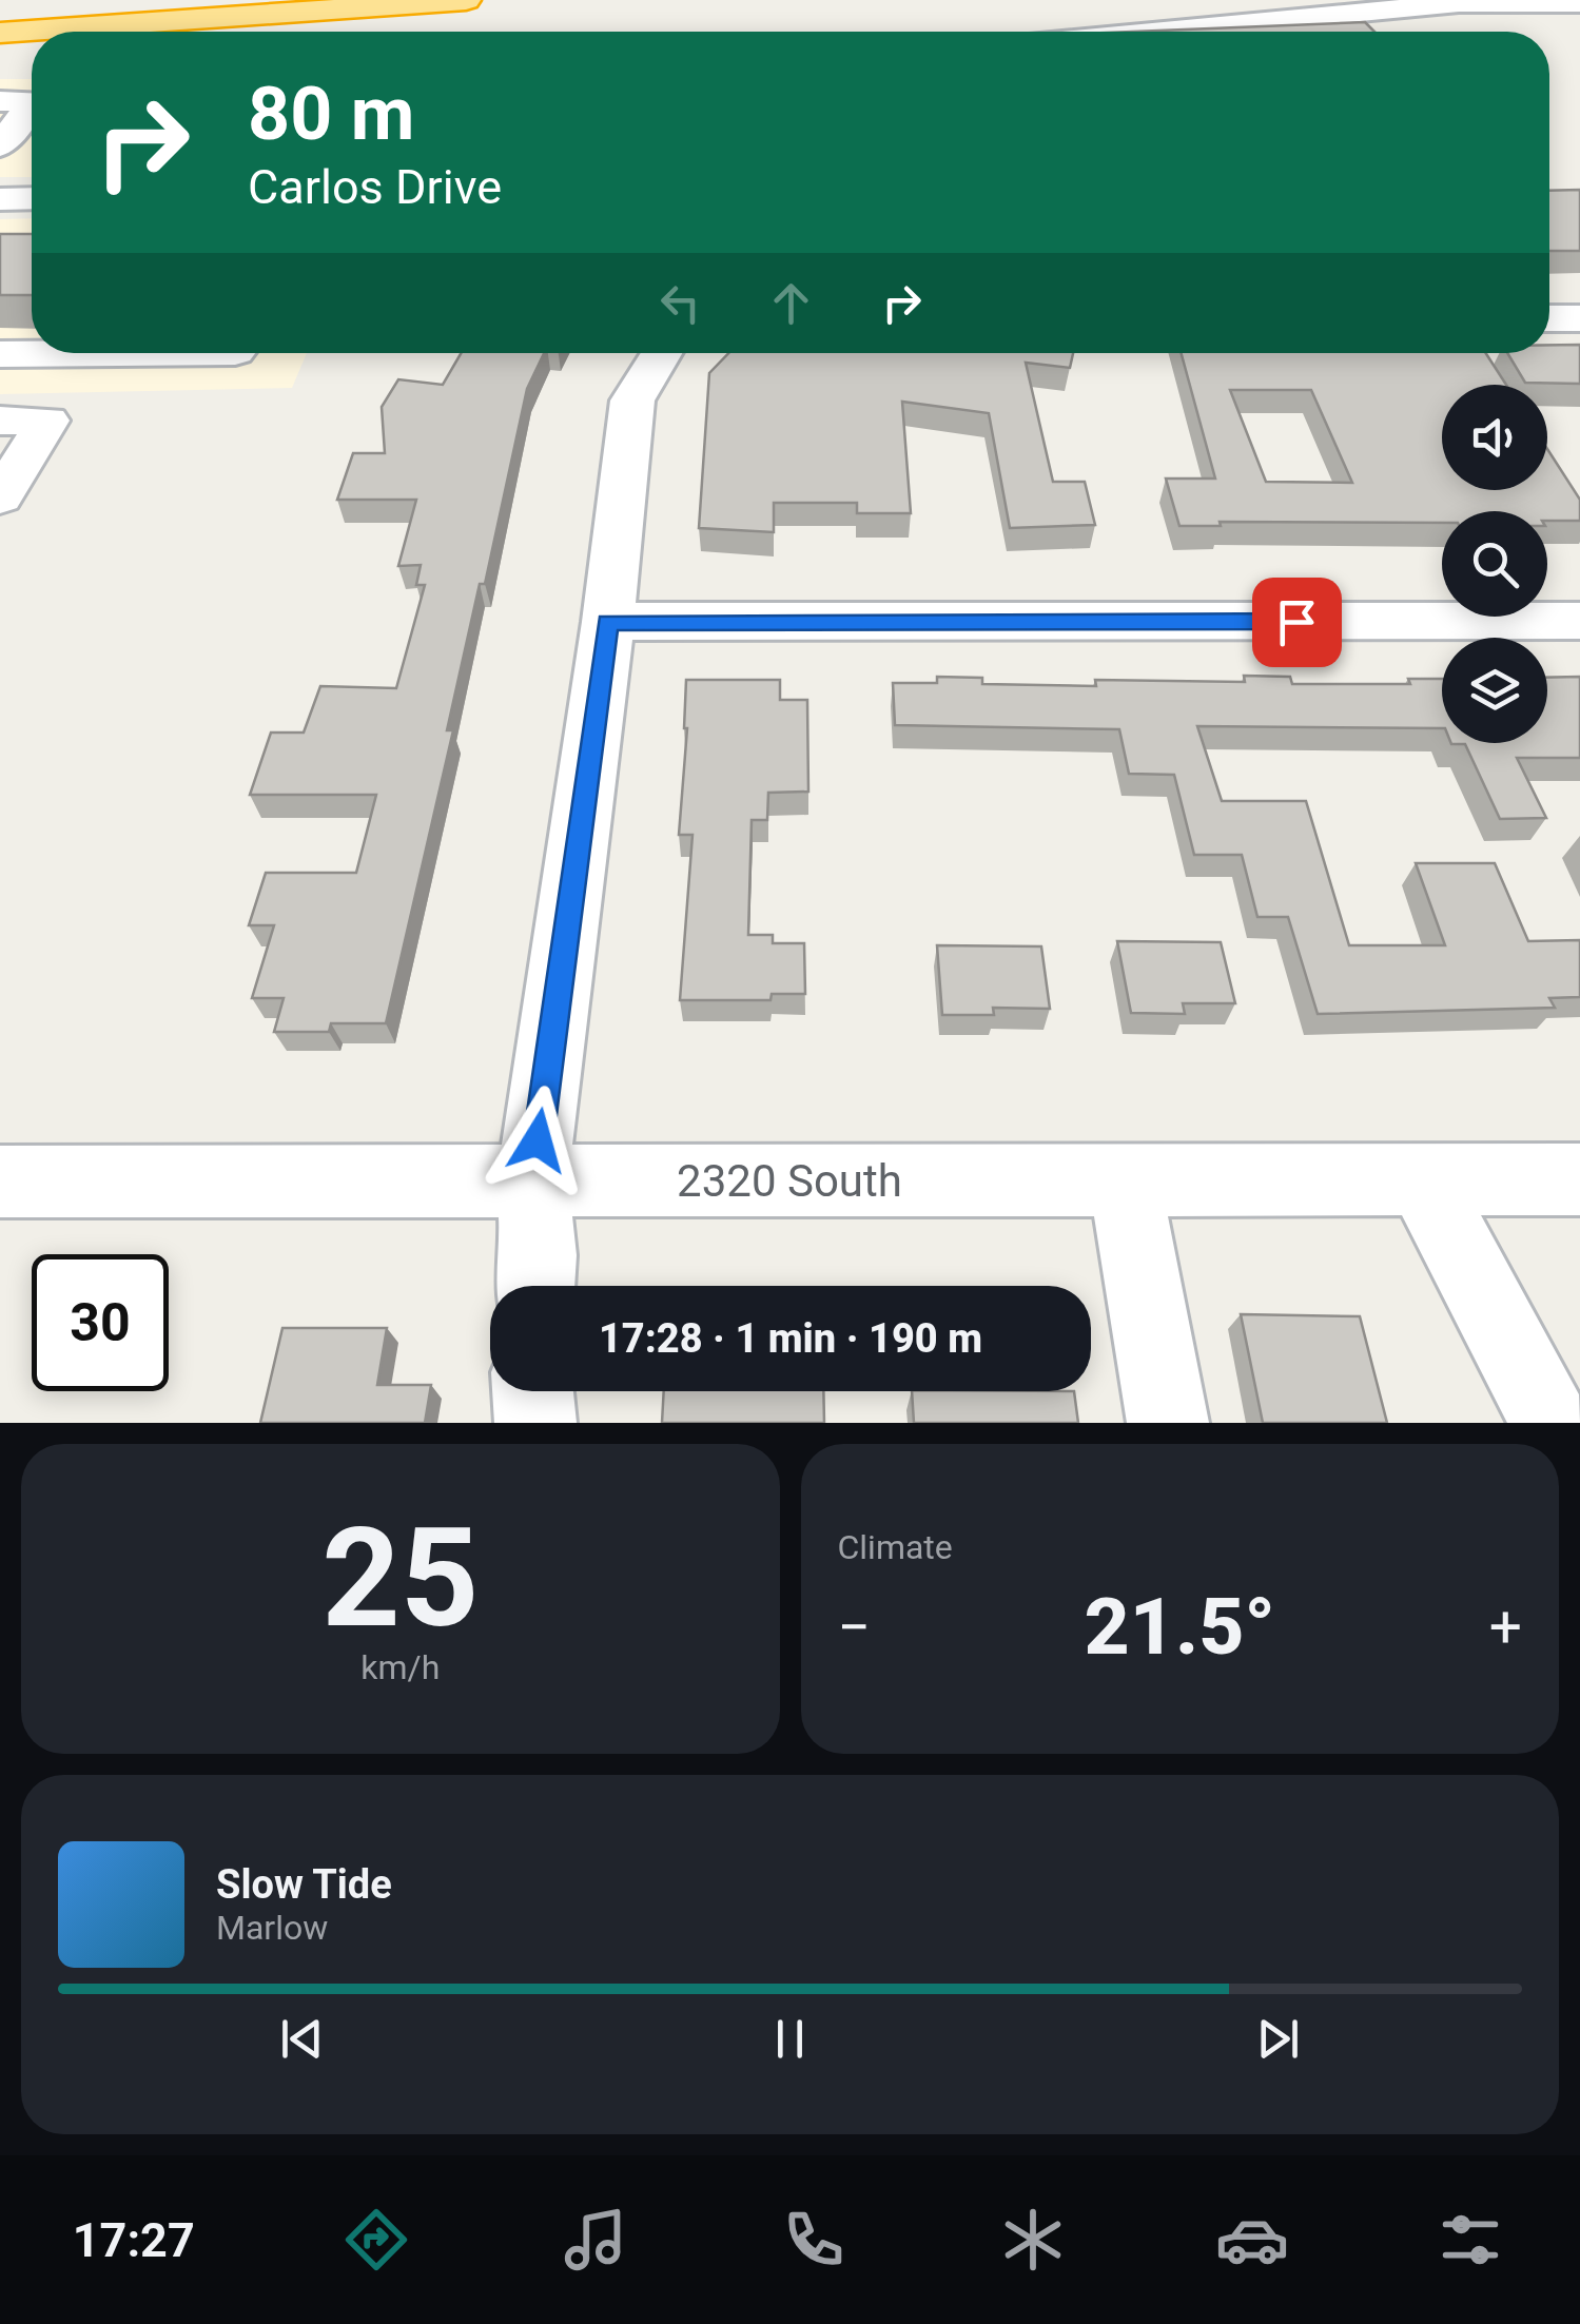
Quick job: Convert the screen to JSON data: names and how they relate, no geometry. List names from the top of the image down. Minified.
{"streets":{"street":["2320 South"]},"page":{"turn":["80 m","Carlos Drive"],"limit":"30","trip":"17:28 · 1 min · 190 m","tile":[["25","km/h"],"Climate"],"heat":["−","21.5°","+"],"song":["Slow Tide","Marlow"],"tabs":"17:27"}}
